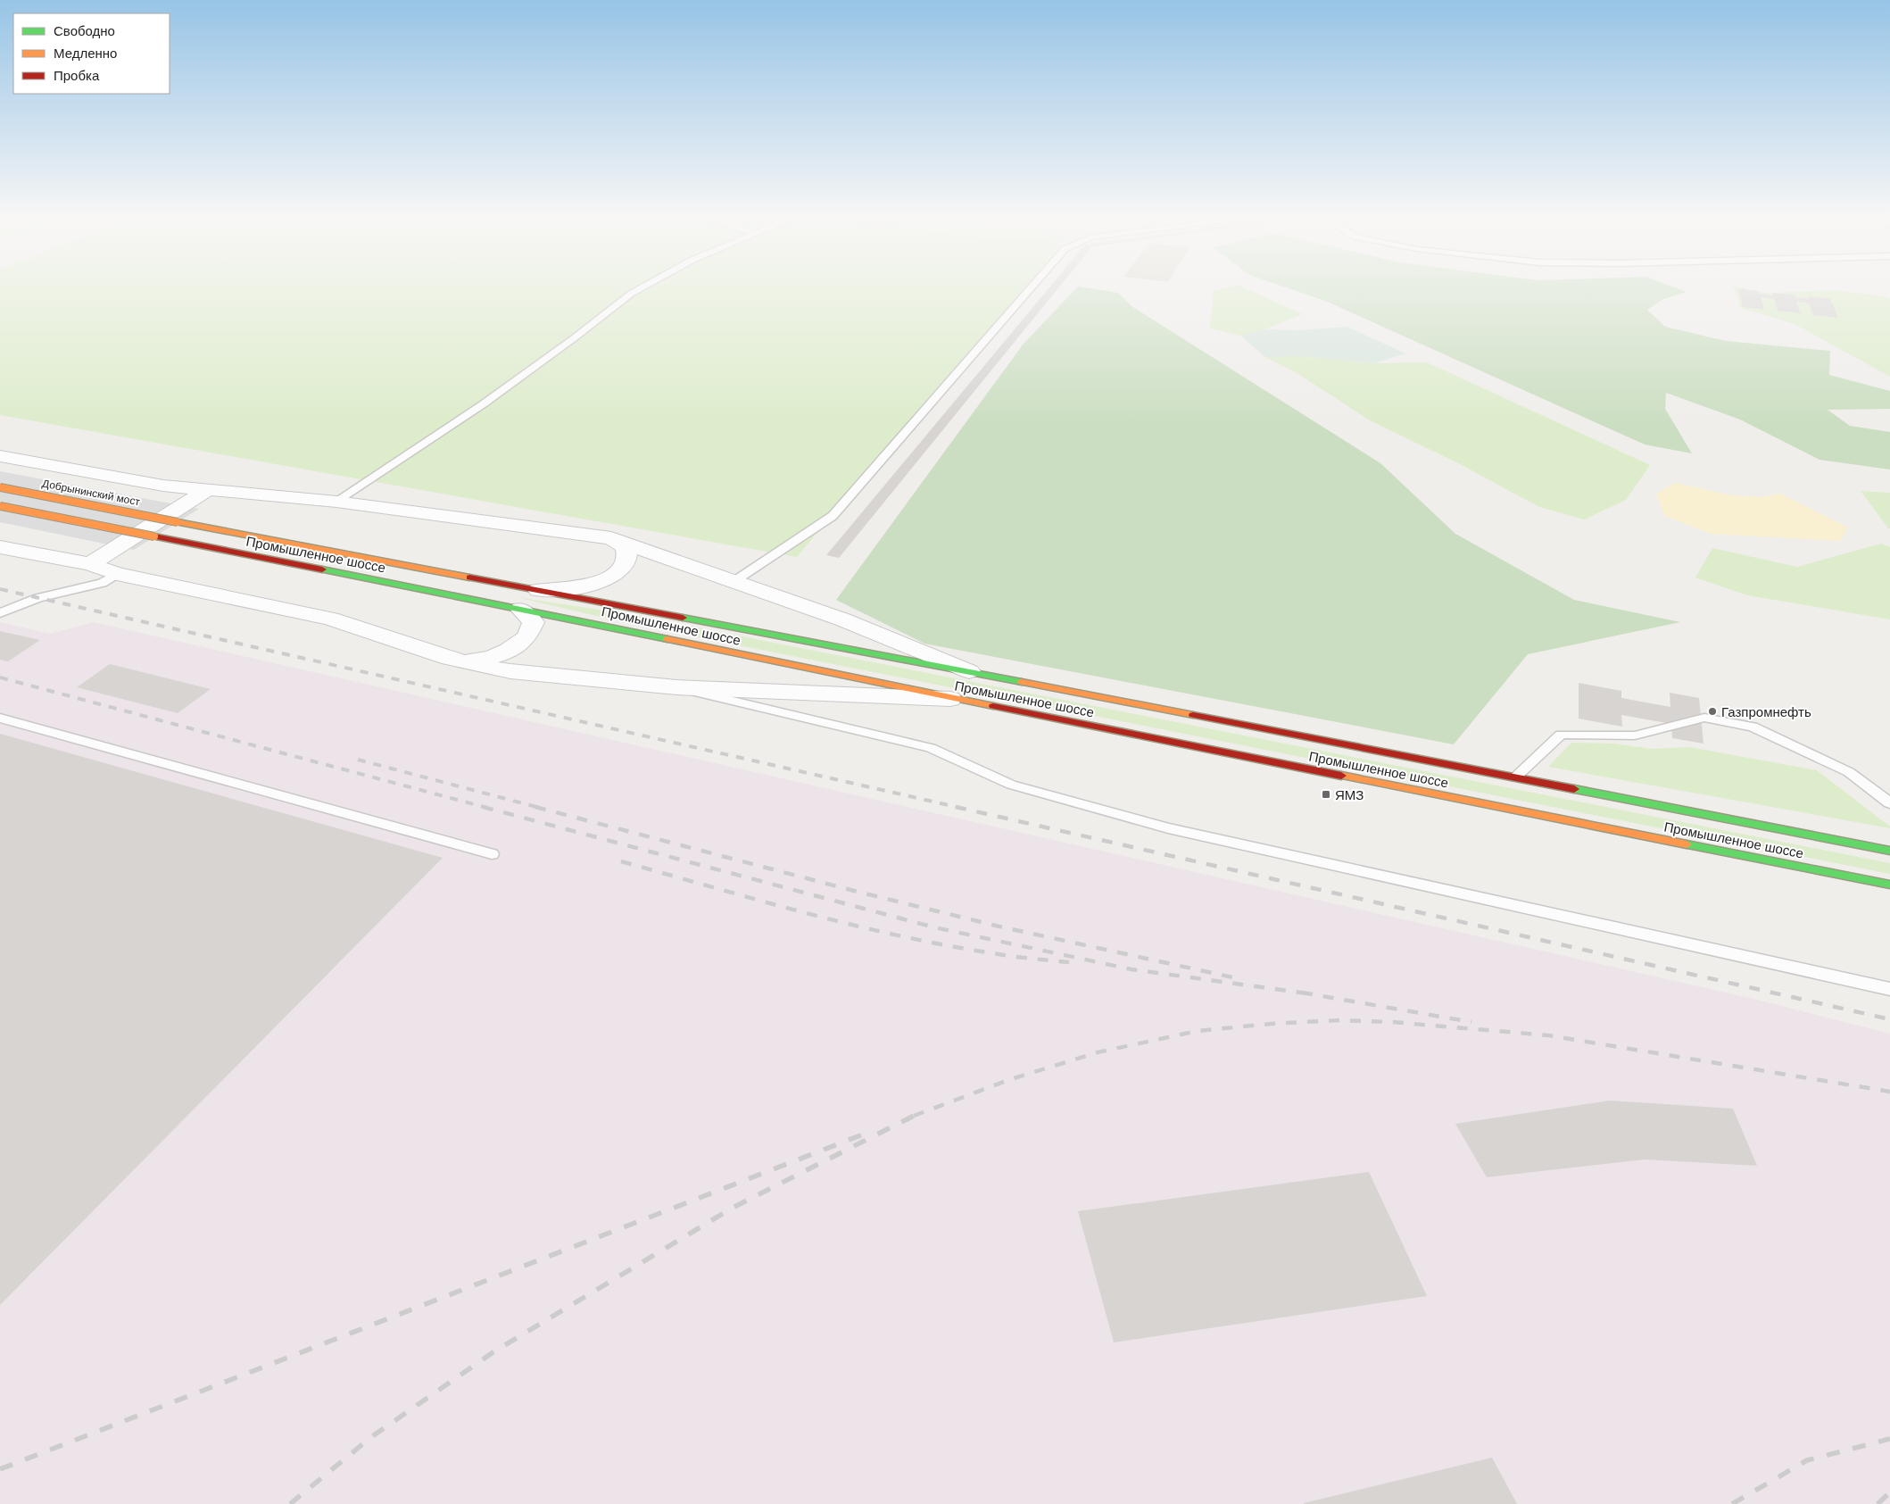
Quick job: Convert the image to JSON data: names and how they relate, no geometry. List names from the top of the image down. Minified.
{"streets":{"main road":["Добрынинский мост","Промышленное шоссе"]},"crossings":[["Добрынинский мост","Промышленное шоссе"]],"places":{"other":["Газпромнефть"],"transit":["ЯМЗ"]},"legend":["Свободно","Медленно","Пробка"]}
